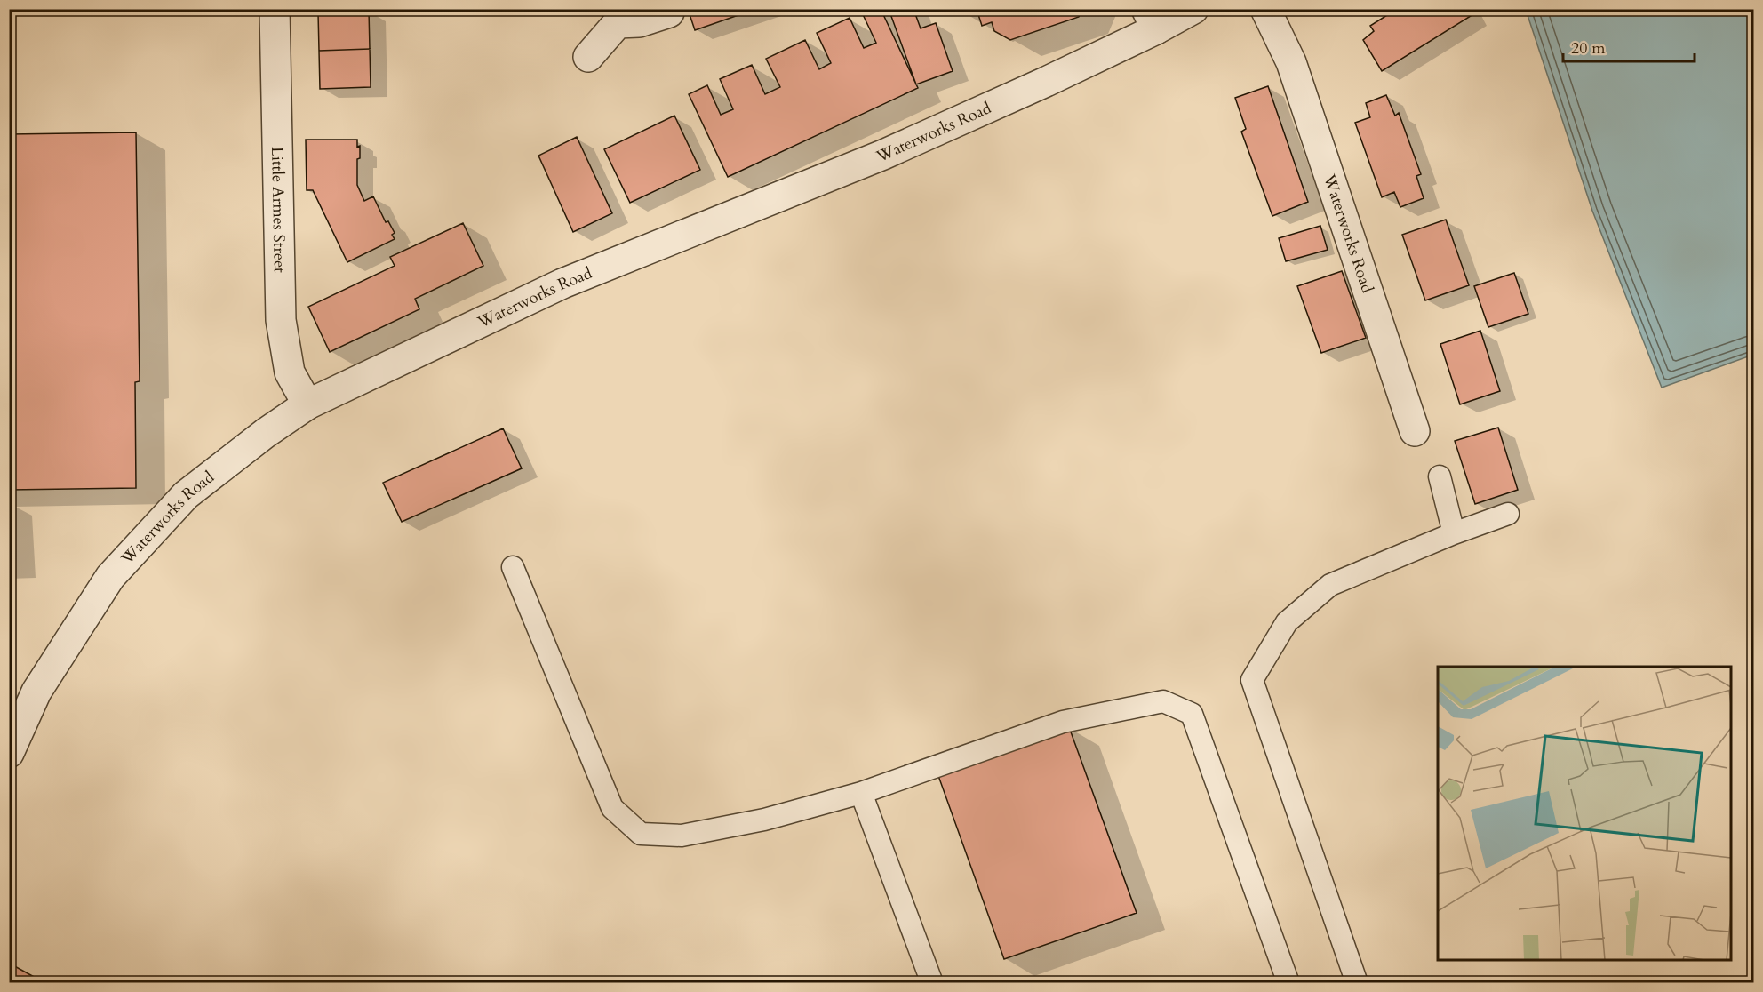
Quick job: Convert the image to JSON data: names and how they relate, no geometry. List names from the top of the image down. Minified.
{"streets":{"street":["Waterworks Road","Little Armes Street"]},"crossings":[["Waterworks Road","Little Armes Street"]],"scale_bar":"20 m"}
